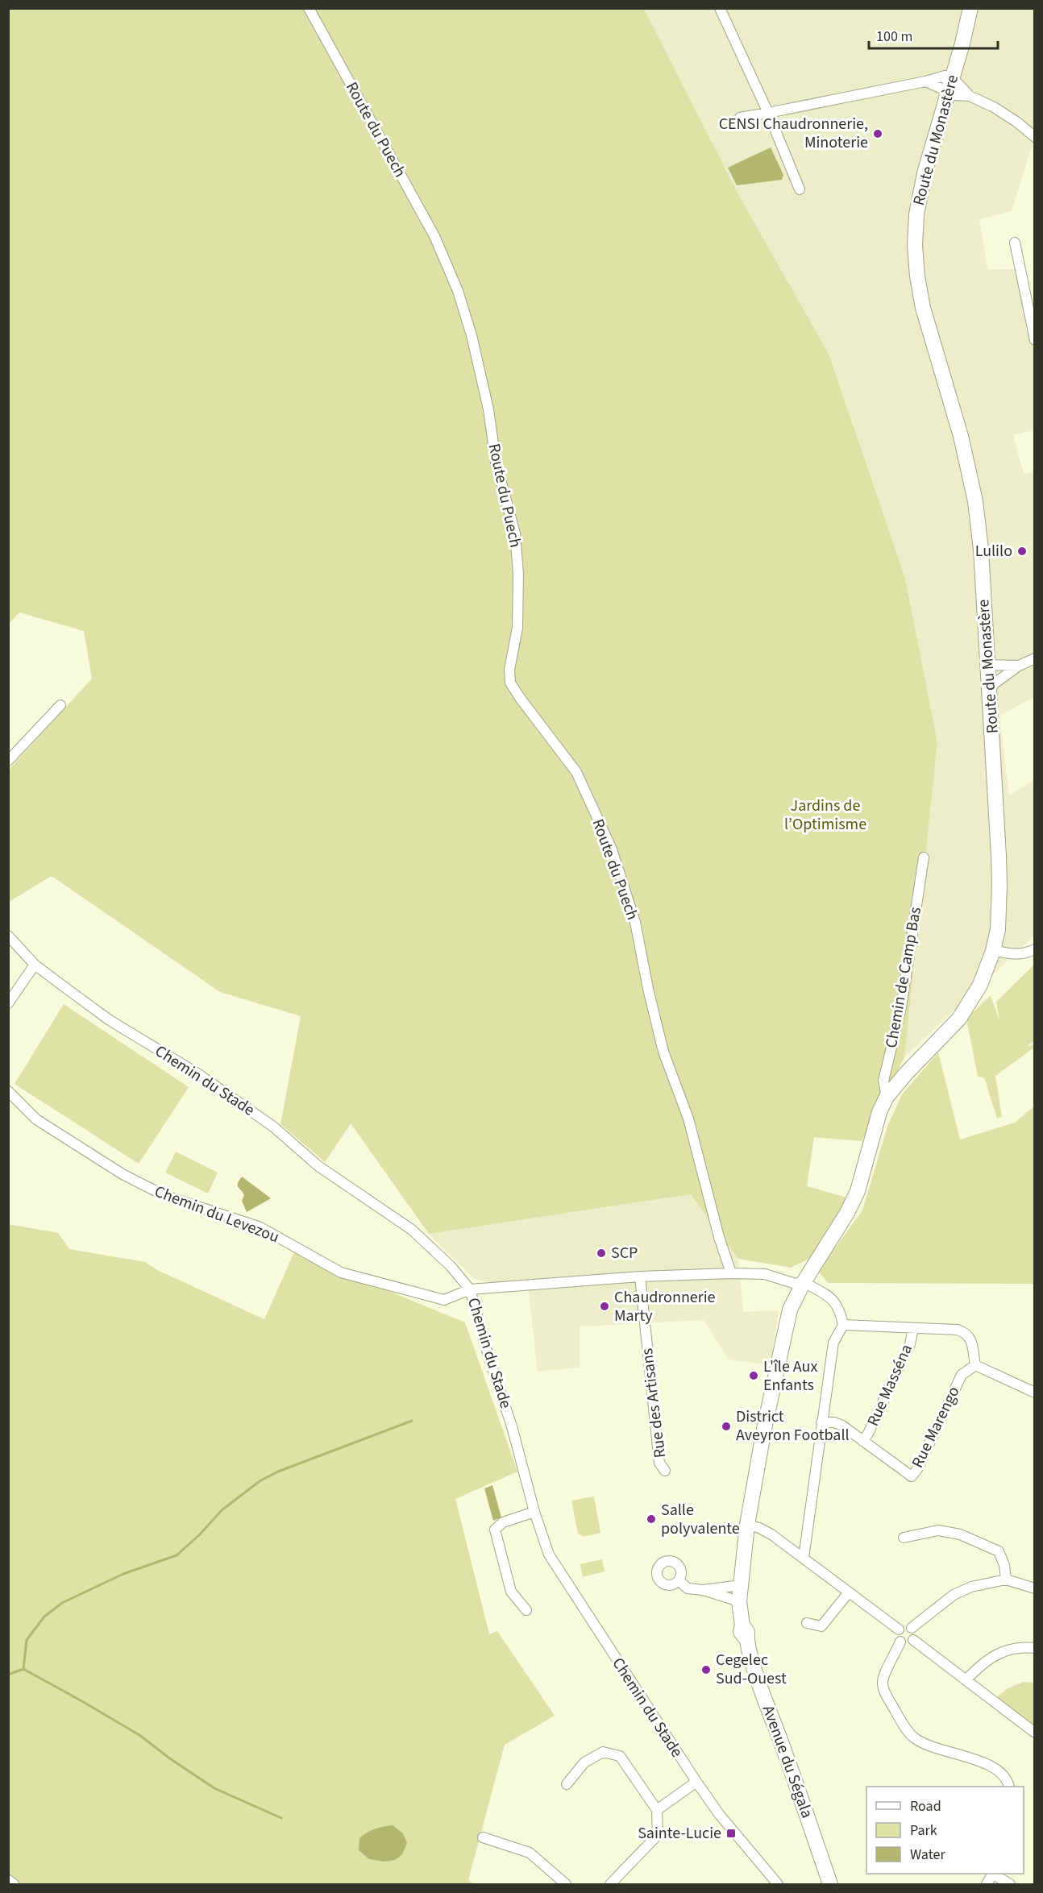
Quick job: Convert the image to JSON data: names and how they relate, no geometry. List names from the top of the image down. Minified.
{"streets":{"street":["Route du Puech","Route du Monastère","Chemin de Camp Bas","Chemin du Stade","Chemin du Levezou","Rue Masséna","Rue des Artisans","Rue Marengo","Avenue du Ségala"]},"crossings":[["Route du Monastère","Chemin de Camp Bas"],["Route du Monastère","Avenue du Ségala"],["Chemin du Stade","Chemin du Levezou"],["Rue Masséna","Rue Marengo"]],"parks":["Jardins de l’Optimisme"],"places":{"other":["CENSI Chaudronnerie, Minoterie","Lulilo","SCP","Chaudronnerie Marty","L'île Aux Enfants","District Aveyron Football","Salle polyvalente","Cegelec Sud-Ouest"],"transit":["Sainte-Lucie"]},"legend":["Road","Park","Water"],"scale_bar":"100 m"}
